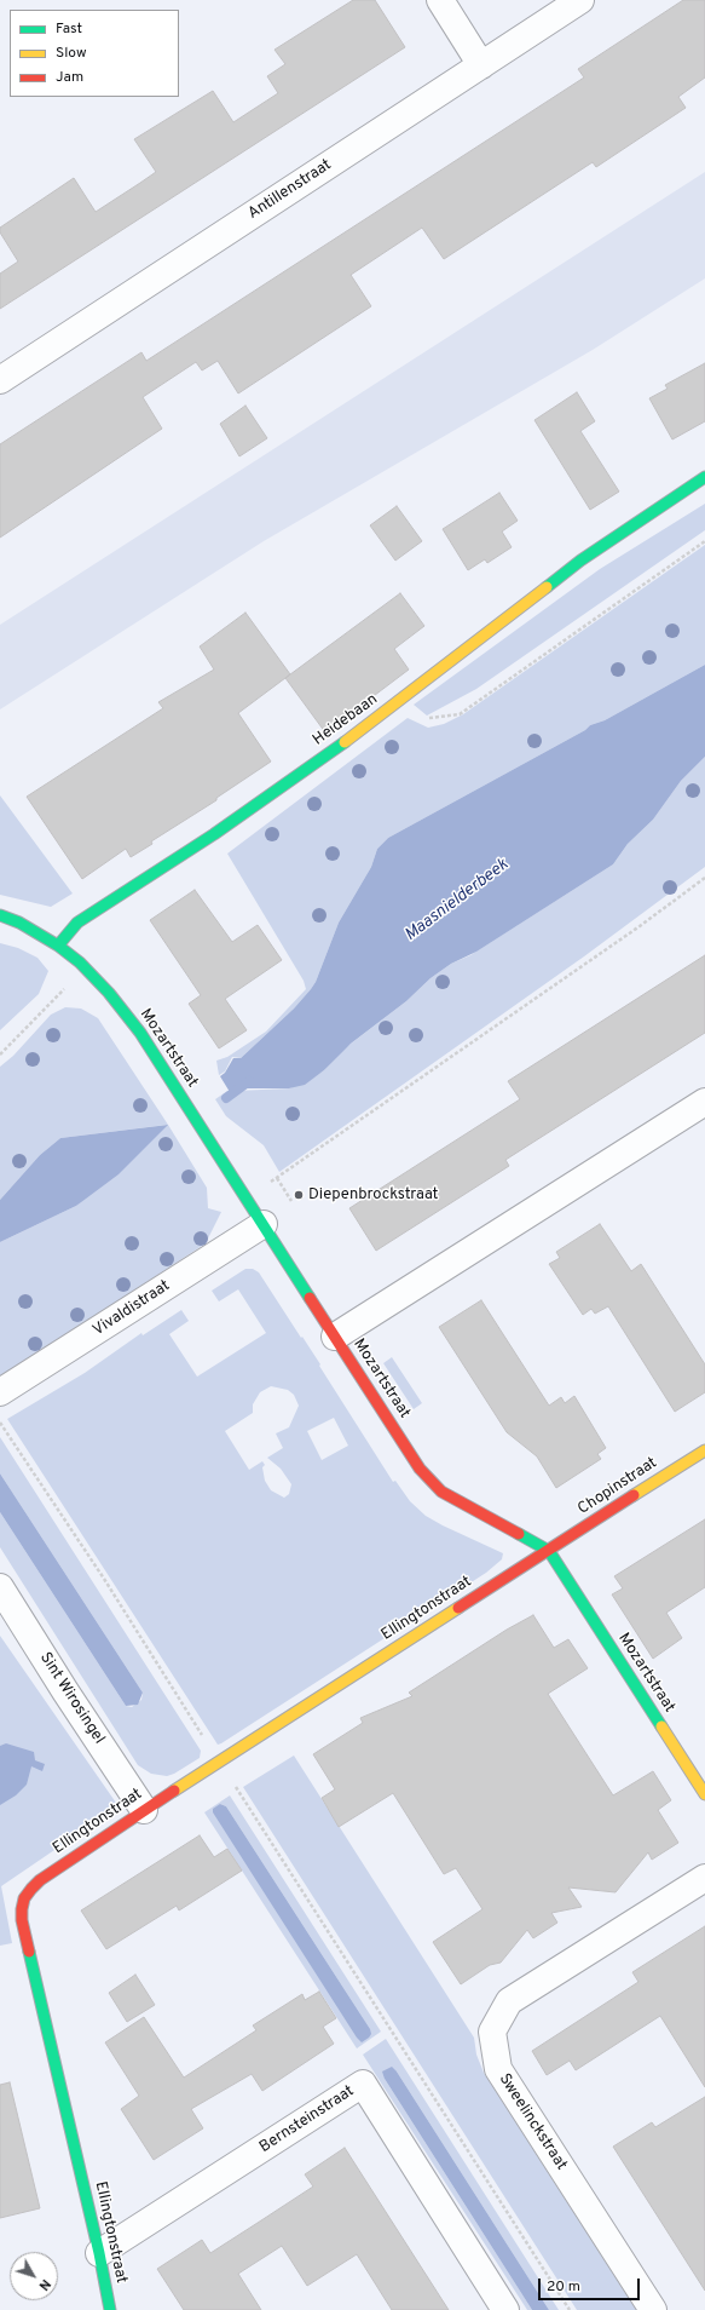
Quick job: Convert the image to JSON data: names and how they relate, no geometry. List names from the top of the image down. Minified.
{"streets":{"street":["Antillenstraat","Heidebaan","Mozartstraat","Vivaldistraat","Chopinstraat","Ellingtonstraat","Sint Wirosingel","Bernsteinstraat","Sweelinckstraat"]},"crossings":[["Heidebaan","Mozartstraat"],["Mozartstraat","Vivaldistraat"],["Mozartstraat","Chopinstraat"],["Mozartstraat","Ellingtonstraat"],["Chopinstraat","Ellingtonstraat"],["Ellingtonstraat","Sint Wirosingel"],["Ellingtonstraat","Bernsteinstraat"]],"water":["Maasnielderbeek"],"places":["Diepenbrockstraat"],"legend":["Fast","Slow","Jam"],"scale_bar":"20 m","north":"bottom right"}
